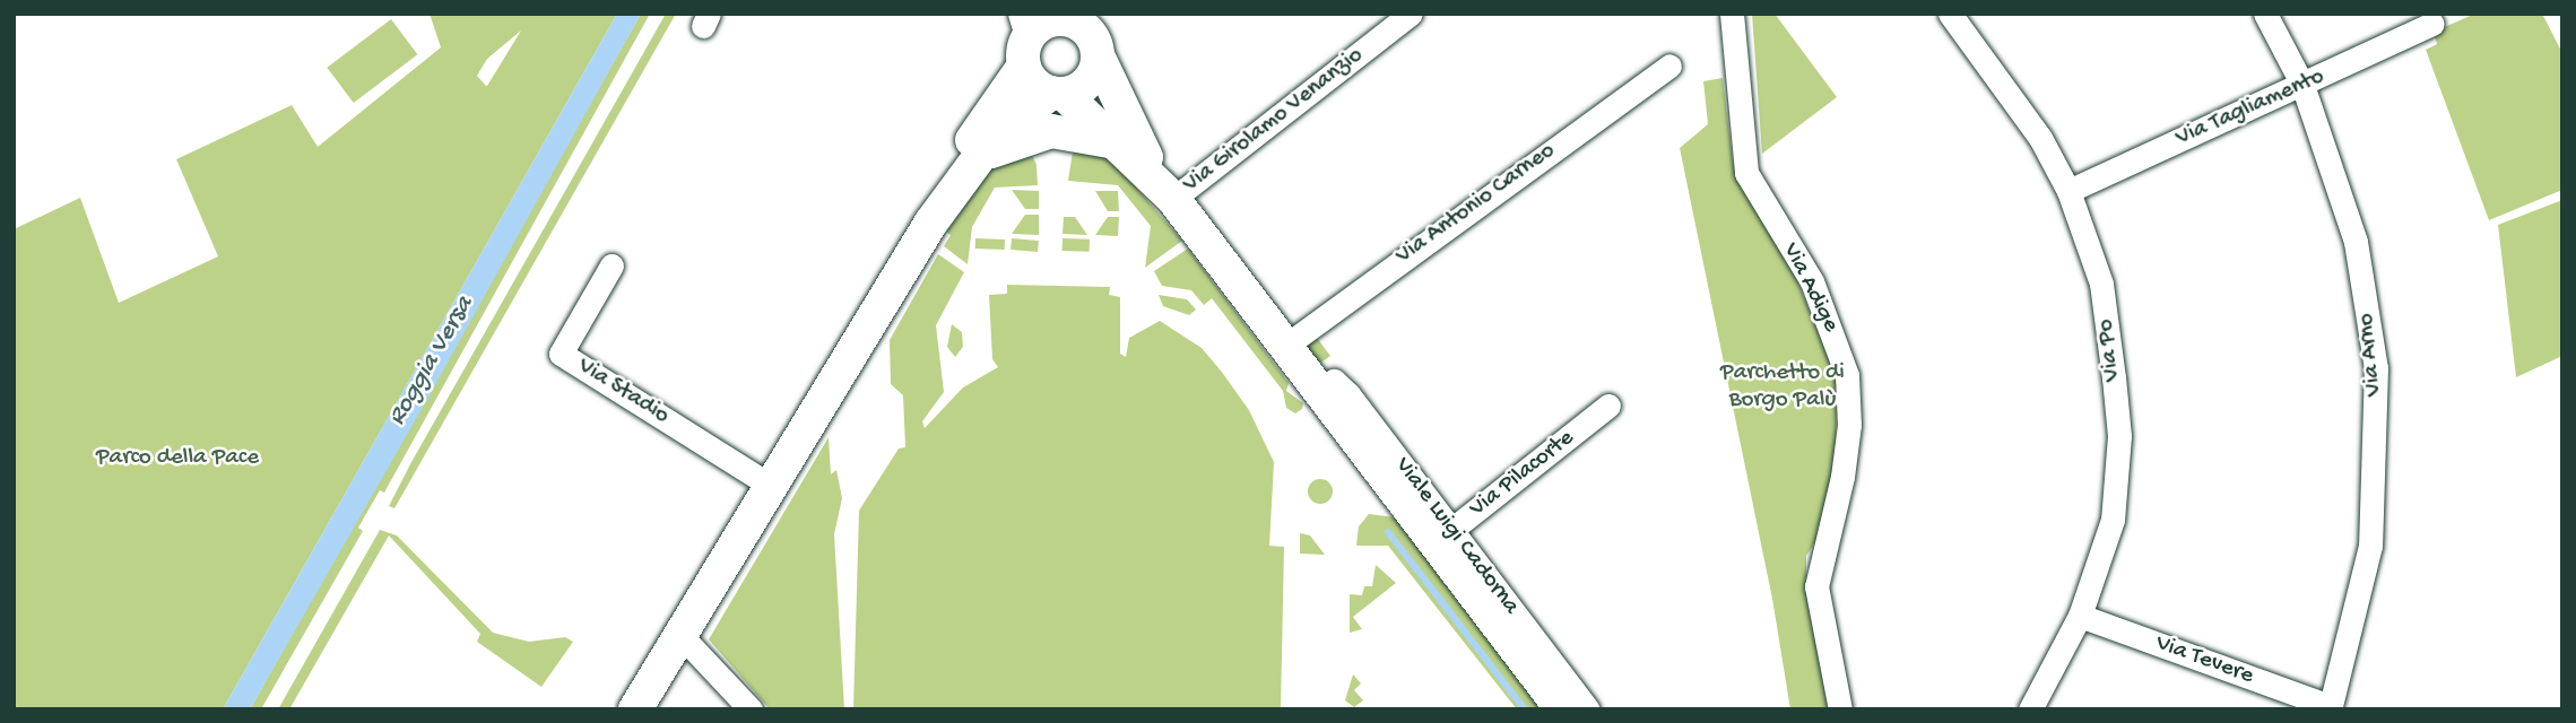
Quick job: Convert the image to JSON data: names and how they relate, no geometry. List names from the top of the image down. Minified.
{"streets":{"main road":["Viale Luigi Cadorna"],"street":["Via Tagliamento","Via Girolamo Venanzio","Via Antonio Carneo","Via Adige","Via Po","Via Arno","Via Stadio","Via Pilacorte","Via Tevere"]},"crossings":[["Via Tagliamento","Via Po"],["Via Tagliamento","Via Arno"],["Via Girolamo Venanzio","Viale Luigi Cadorna"],["Via Antonio Carneo","Viale Luigi Cadorna"],["Via Po","Via Tevere"],["Via Arno","Via Tevere"],["Via Pilacorte","Viale Luigi Cadorna"]],"water":["Roggia Versa"],"parks":["Parchetto di Borgo Palù","Parco della Pace"]}
